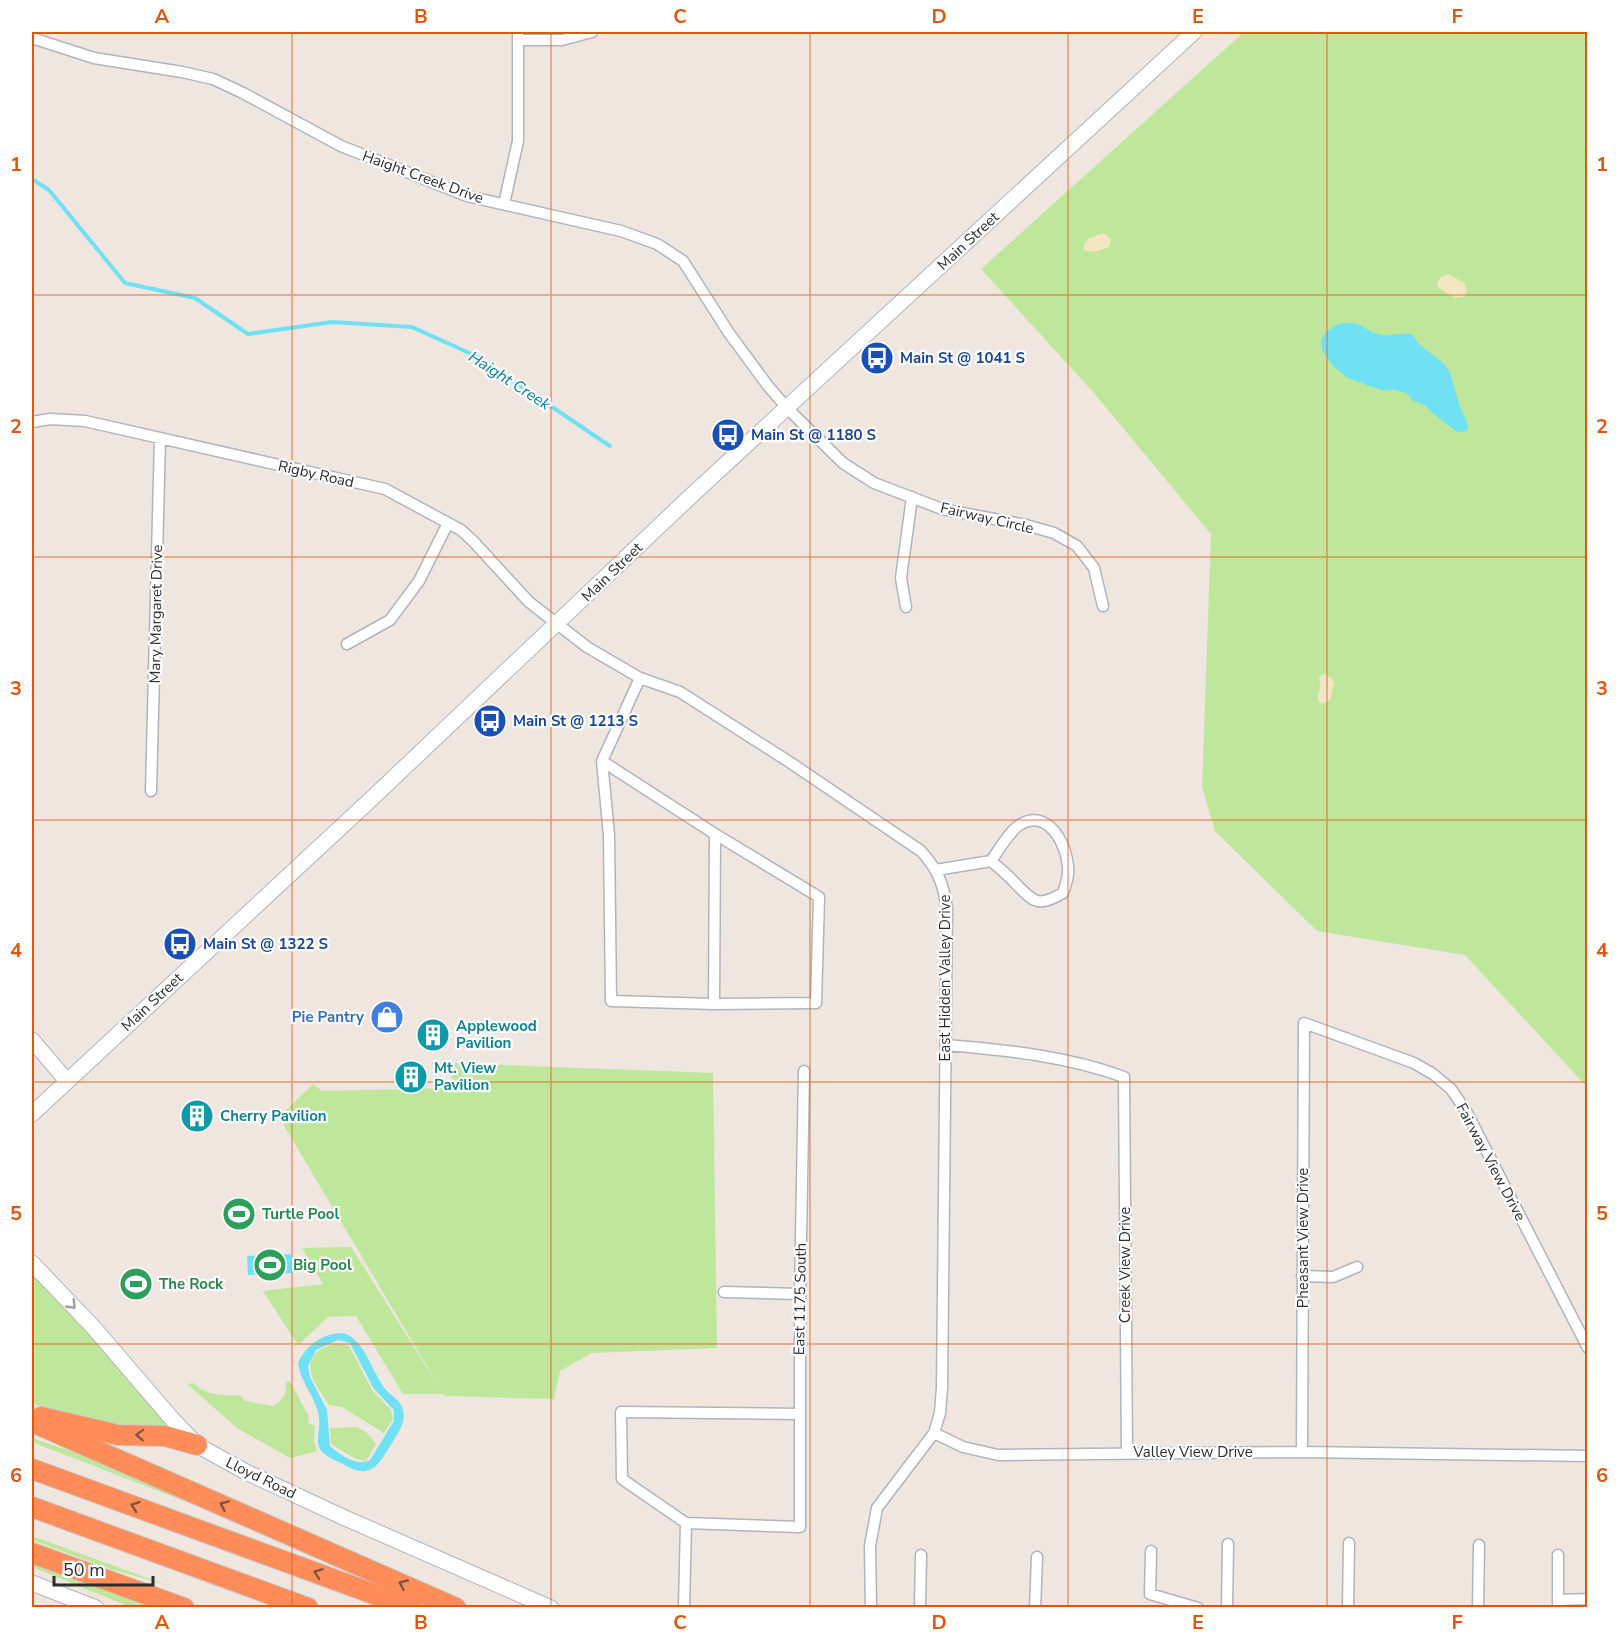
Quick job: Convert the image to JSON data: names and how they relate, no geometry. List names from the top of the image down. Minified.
{"streets":{"main road":["Main Street","Lloyd Road"],"street":["Haight Creek Drive","Rigby Road","Fairway Circle","Mary Margaret Drive","East Hidden Valley Drive","Fairway View Drive","Pheasant View Drive","Creek View Drive","East 1175 South","Valley View Drive"]},"crossings":[["Haight Creek Drive","Main Street"],["Haight Creek Drive","Fairway Circle"],["Main Street","Rigby Road"],["Main Street","Fairway Circle"],["Main Street","East Hidden Valley Drive"],["Rigby Road","Mary Margaret Drive"],["Rigby Road","East Hidden Valley Drive"],["East Hidden Valley Drive","Creek View Drive"],["East Hidden Valley Drive","Valley View Drive"],["Fairway View Drive","Pheasant View Drive"],["Pheasant View Drive","Valley View Drive"],["Creek View Drive","Valley View Drive"]],"one_way":["Lloyd Road"],"water":["Haight Creek"],"places":{"bus stop":["Main St @ 1041 S","Main St @ 1180 S","Main St @ 1213 S","Main St @ 1322 S"],"shop":["Pie Pantry"],"building":["Applewood Pavilion","Mt. View Pavilion","Cherry Pavilion"],"sports":["Turtle Pool","Big Pool","The Rock"]},"scale_bar":"50 m","grid":{"columns":["A","B","C","D","E","F"],"rows":["1","2","3","4","5","6"]}}
